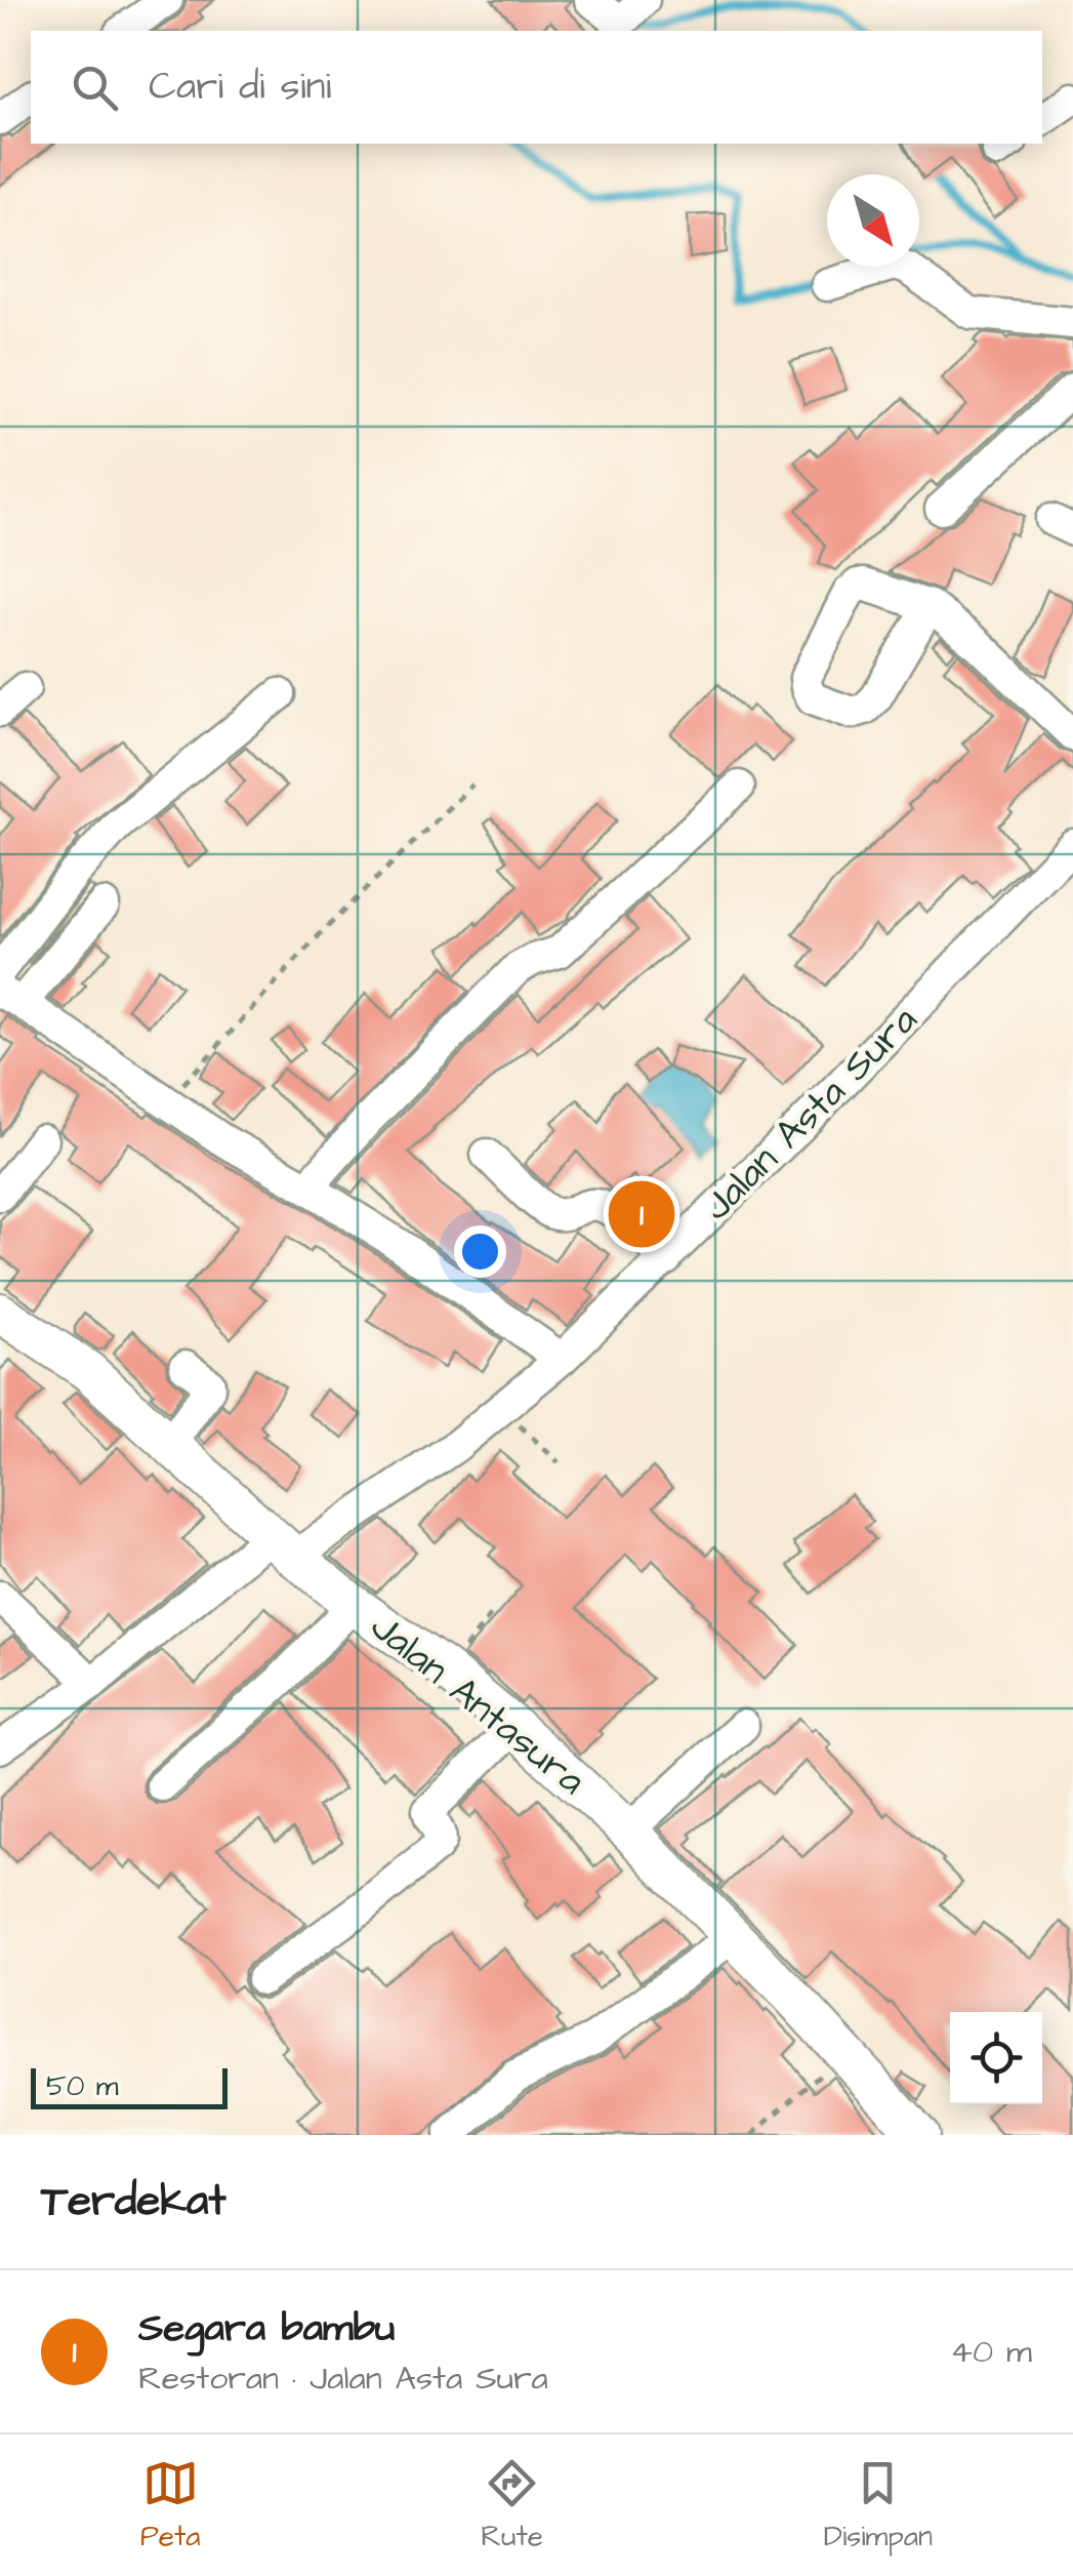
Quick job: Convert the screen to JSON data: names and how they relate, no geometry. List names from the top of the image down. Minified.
{"streets":{"main road":["Jalan Antasura"],"street":["Jalan Asta Sura"]},"crossings":[["Jalan Asta Sura","Jalan Antasura"]],"scale_bar":"50 m","north":"bottom right","page":{"search":"Cari di sini","pins":"1","scale":"50 m","heading":"Terdekat","list":[{"mark":"1","name":"Segara bambu","note":"Restoran · Jalan Asta Sura","value":"40 m"}],"nav":["Peta","Rute","Disimpan"]}}
